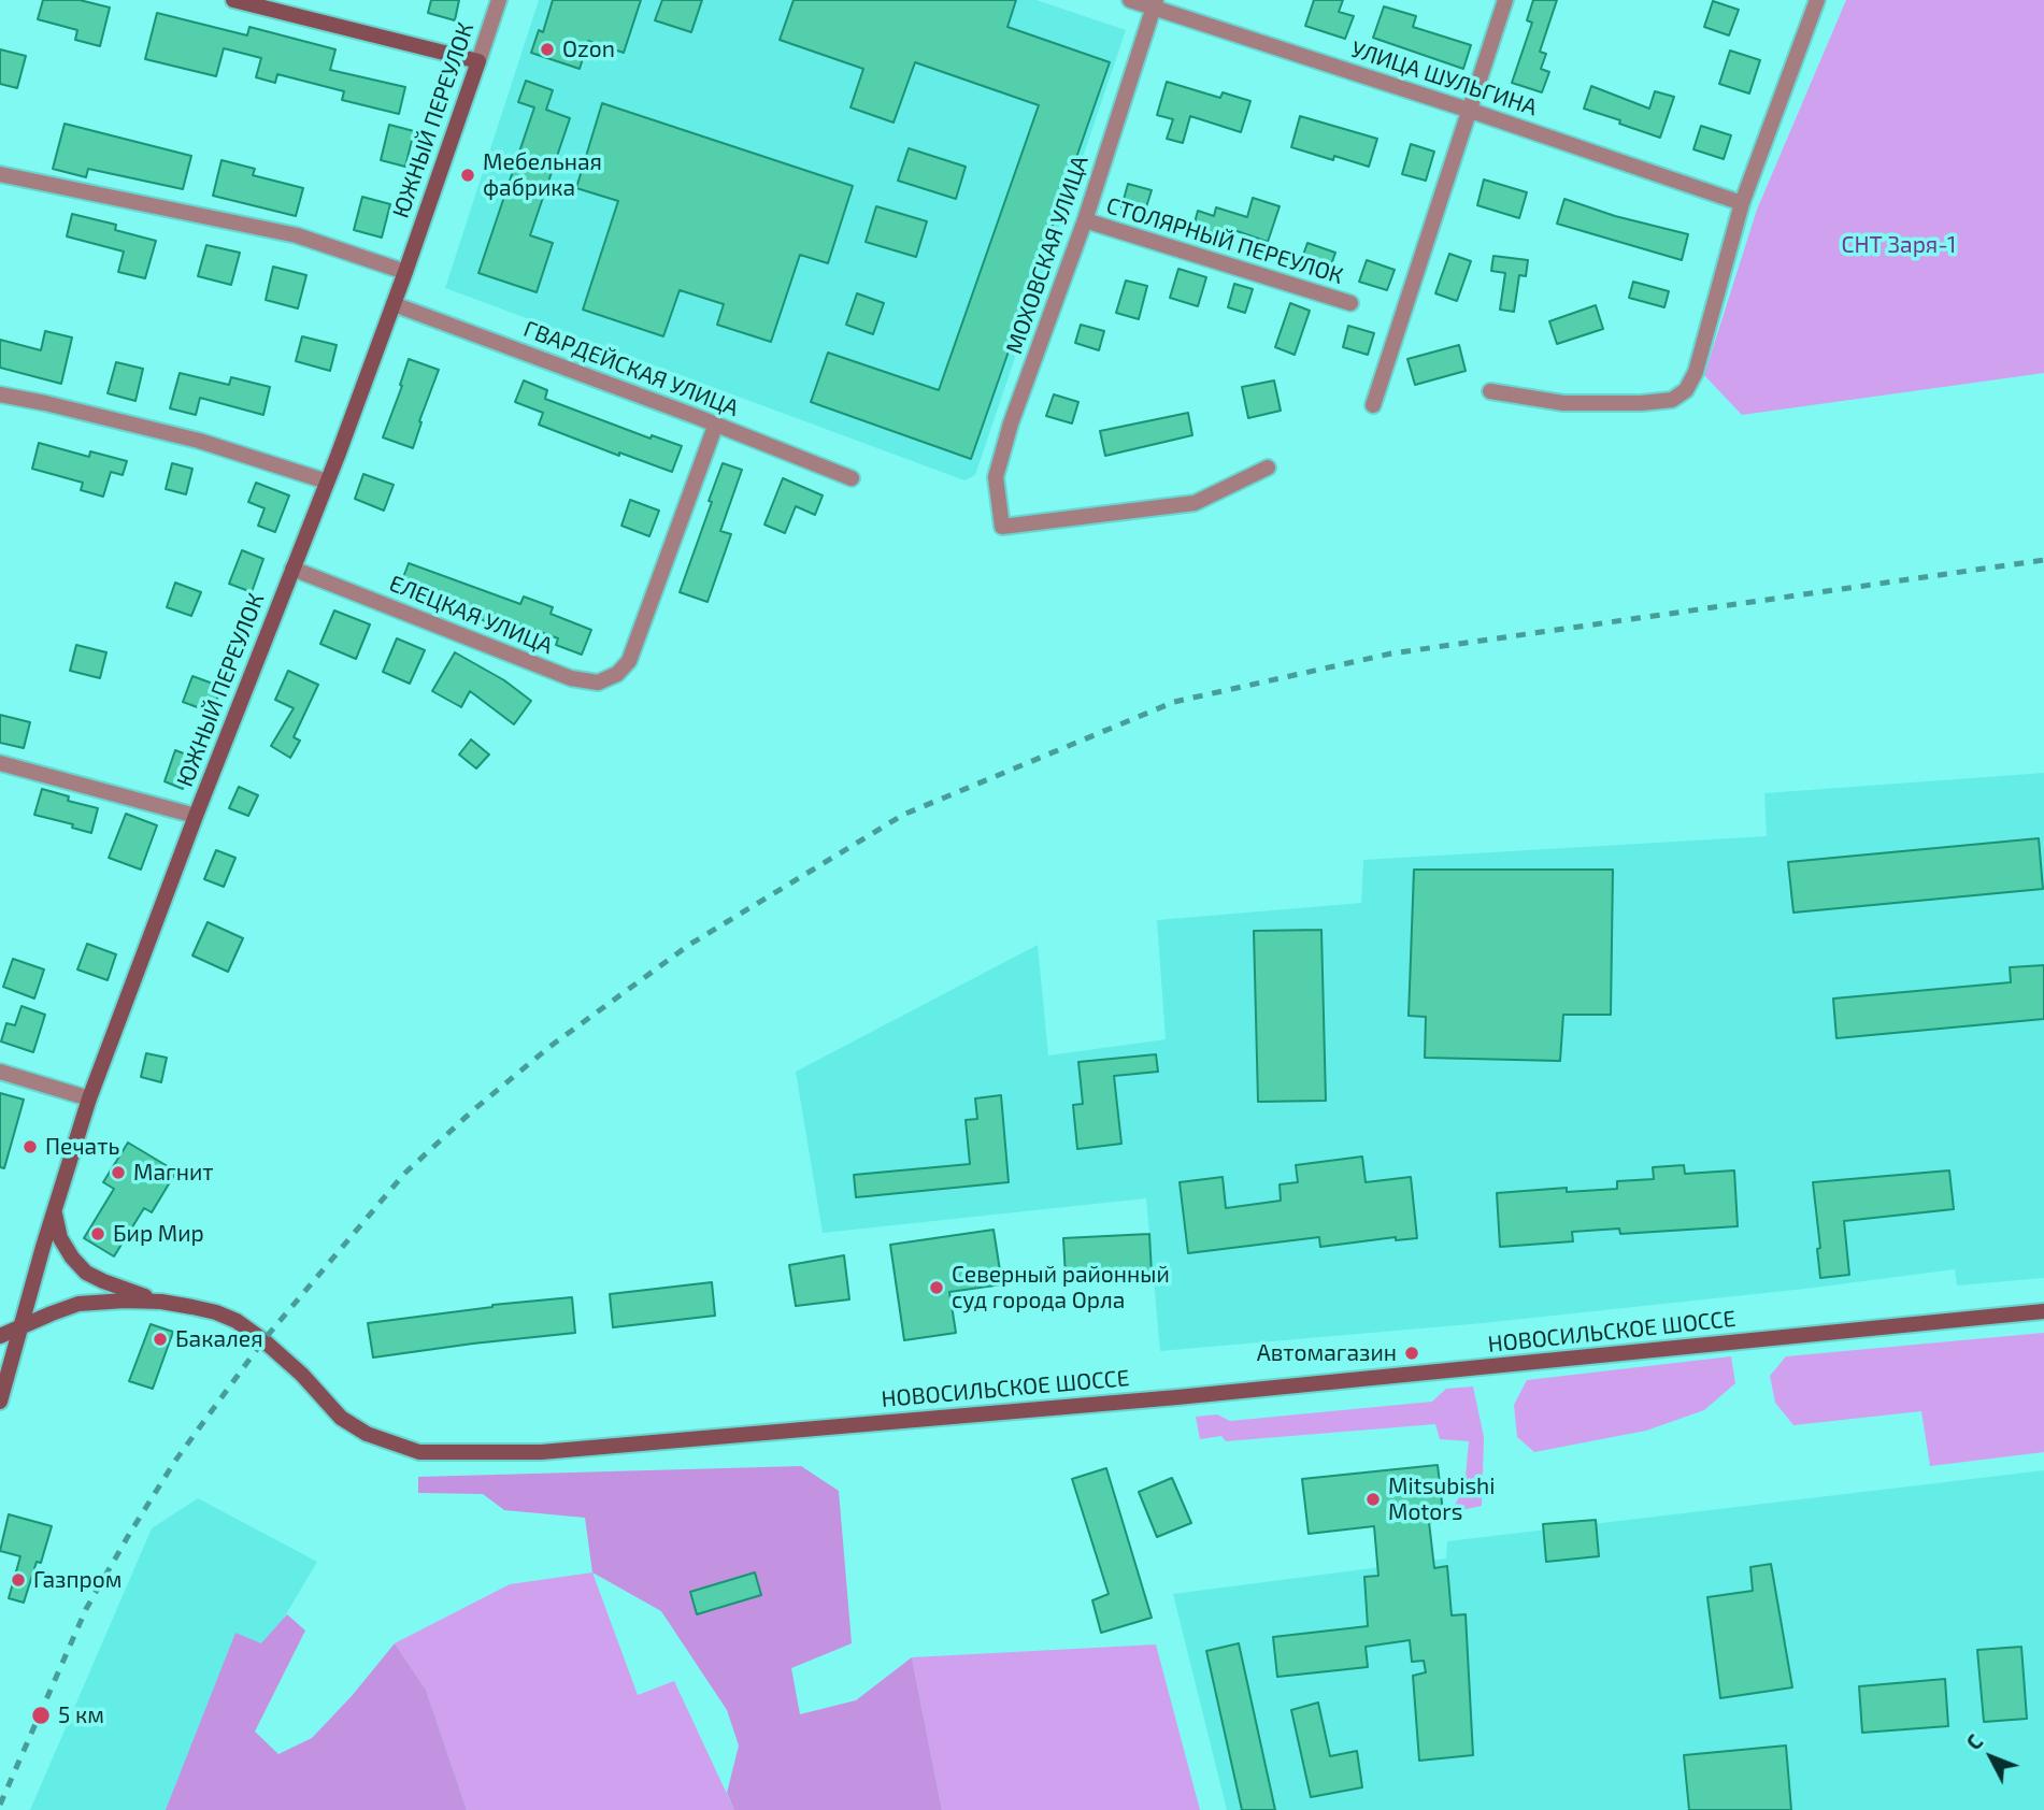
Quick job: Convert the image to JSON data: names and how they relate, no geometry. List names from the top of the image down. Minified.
{"streets":{"street":["УЛИЦА ШУЛЬГИНА","ЮЖНЫЙ ПЕРЕУЛОК","СТОЛЯРНЫЙ ПЕРЕУЛОК","МОХОВСКАЯ УЛИЦА","ГВАРДЕЙСКАЯ УЛИЦА","ЕЛЕЦКАЯ УЛИЦА","НОВОСИЛЬСКОЕ ШОССЕ"]},"crossings":[["УЛИЦА ШУЛЬГИНА","МОХОВСКАЯ УЛИЦА"],["ЮЖНЫЙ ПЕРЕУЛОК","ГВАРДЕЙСКАЯ УЛИЦА"],["ЮЖНЫЙ ПЕРЕУЛОК","ЕЛЕЦКАЯ УЛИЦА"],["ЮЖНЫЙ ПЕРЕУЛОК","НОВОСИЛЬСКОЕ ШОССЕ"],["СТОЛЯРНЫЙ ПЕРЕУЛОК","МОХОВСКАЯ УЛИЦА"],["ГВАРДЕЙСКАЯ УЛИЦА","ЕЛЕЦКАЯ УЛИЦА"]],"parks":["СНТ Заря-1"],"places":["Ozon","Мебельная фабрика","Печать","Магнит","Бир Мир","Северный районный суд города Орла","Бакалея","Автомагазин","Mitsubishi Motors","Газпром","5 км"],"north":"top left"}
